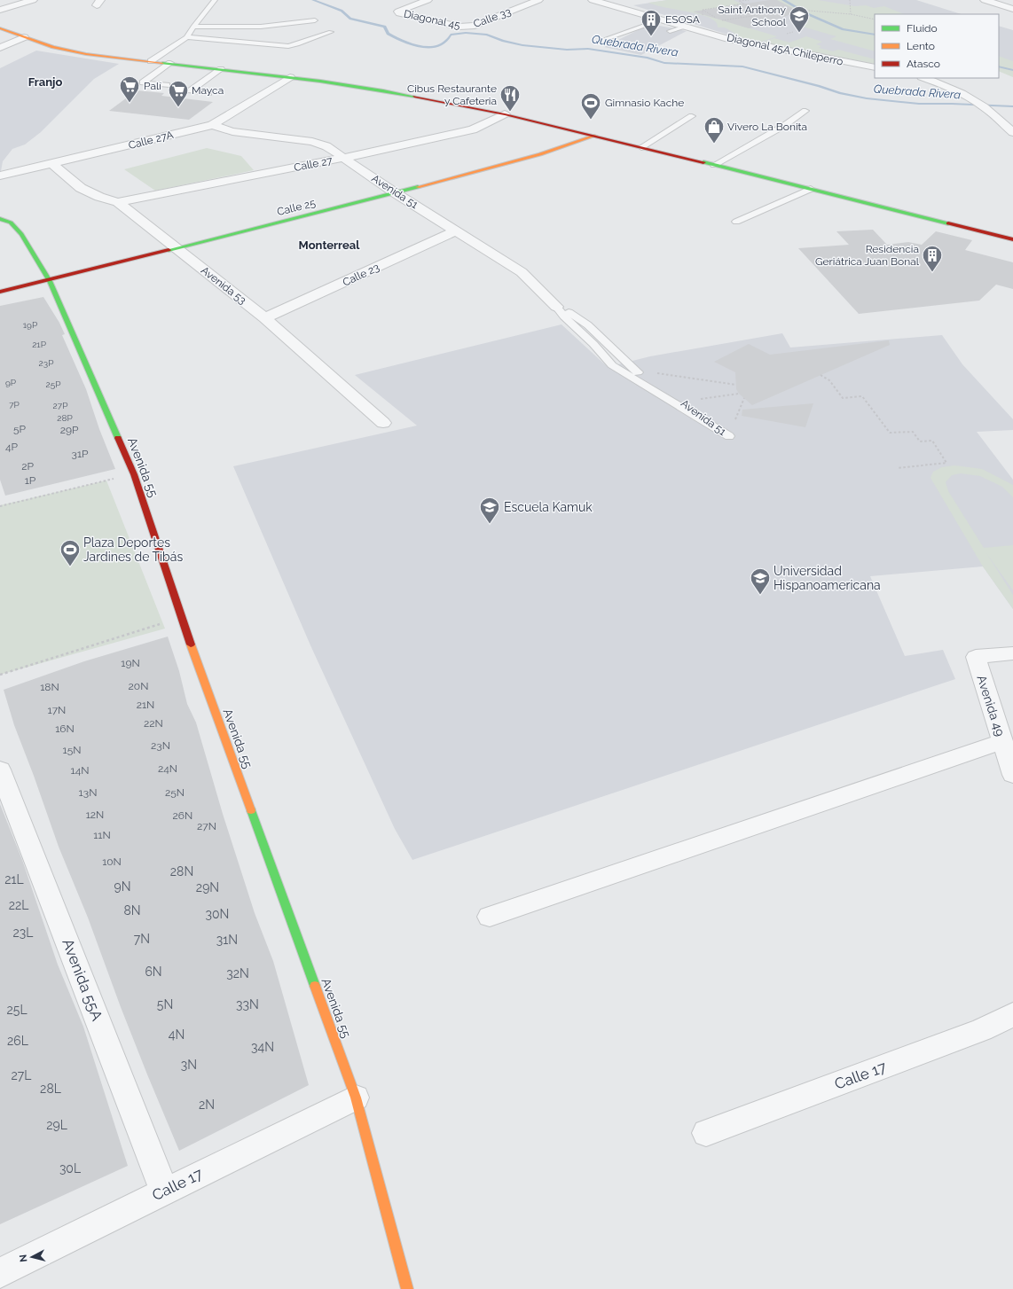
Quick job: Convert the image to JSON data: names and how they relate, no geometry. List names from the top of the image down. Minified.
{"streets":{"street":["Calle 33","Diagonal 45","Diagonal 45A Chileperro","Calle 27A","Calle 27","Avenida 51","Calle 25","Calle 23","Avenida 53","Avenida 55","Avenida 49","Avenida 55A","Calle 17"]},"crossings":[["Calle 33","Diagonal 45"],["Calle 27A","Avenida 51"],["Calle 27A","Avenida 53"],["Calle 27","Avenida 51"],["Calle 27","Avenida 53"],["Avenida 51","Calle 25"],["Avenida 51","Calle 23"],["Calle 25","Avenida 53"],["Calle 25","Avenida 55"],["Calle 23","Avenida 53"],["Avenida 55","Calle 17"],["Avenida 55A","Calle 17"]],"districts":["Franjo","Monterreal"],"water":["Quebrada Rivera"],"places":{"school or university":["Saint Anthony School","Escuela Kamuk","Universidad Hispanoamericana"],"building":["ESOSA","Residencia Geriátrica Juan Bonal"],"supermarket":["Palí","Mayca"],"restaurant":["Cibus Restaurante y Cafeteria"],"sports":["Gimnasio Kache","Plaza Deportes Jardines de Tibás"],"shop":["Vivero La Bonita"]},"house_numbers":["19P","21P","23P","9P","25P","7P","27P","28P","5P","29P","4P","31P","2P","1P","19N","20N","18N","21N","17N","22N","16N","23N","15N","24N","14N","13N","25N","12N","26N","27N","11N","10N","28N","21L","9N","29N","22L","8N","30N","23L","7N","31N","6N","32N","5N","33N","25L","4N","26L","34N","3N","27L","28L","2N","29L","30L"],"legend":["Fluido","Lento","Atasco"],"north":"left"}
